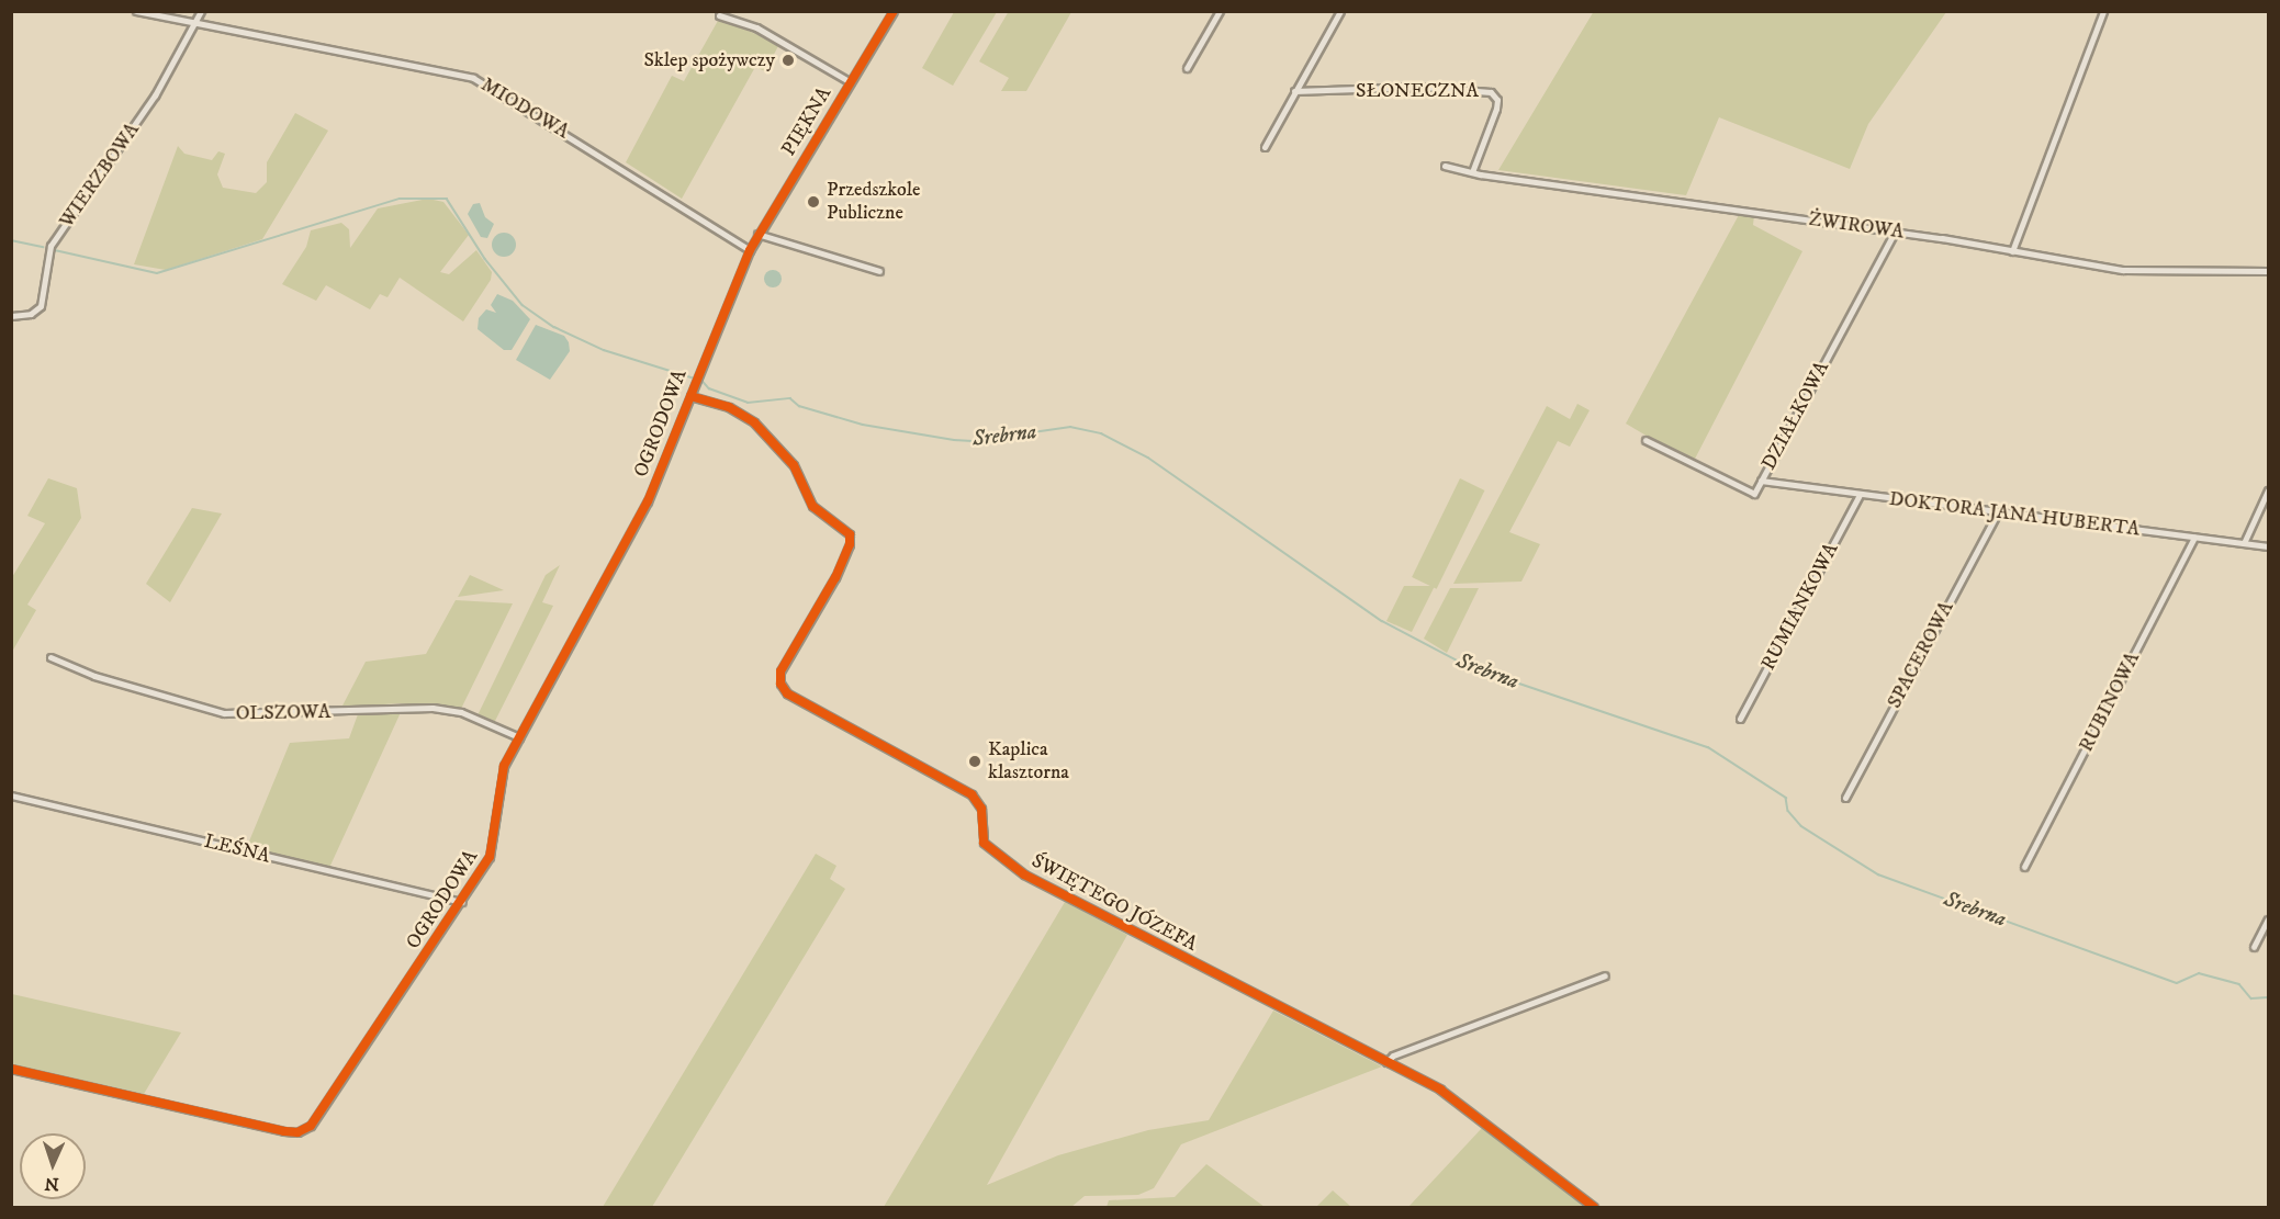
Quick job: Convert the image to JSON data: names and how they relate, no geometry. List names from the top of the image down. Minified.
{"streets":{"street":["SŁONECZNA","MIODOWA","PIĘKNA","WIERZBOWA","ŻWIROWA","DZIAŁKOWA","OGRODOWA","DOKTORA JANA HUBERTA","RUMIANKOWA","SPACEROWA","RUBINOWA","OLSZOWA","LEŚNA","ŚWIĘTEGO JÓZEFA"]},"crossings":[["SŁONECZNA","ŻWIROWA"],["MIODOWA","PIĘKNA"],["MIODOWA","WIERZBOWA"],["MIODOWA","OGRODOWA"],["PIĘKNA","OGRODOWA"],["ŻWIROWA","DZIAŁKOWA"],["DZIAŁKOWA","DOKTORA JANA HUBERTA"],["OGRODOWA","OLSZOWA"],["OGRODOWA","LEŚNA"],["OGRODOWA","ŚWIĘTEGO JÓZEFA"],["DOKTORA JANA HUBERTA","RUMIANKOWA"],["DOKTORA JANA HUBERTA","SPACEROWA"],["DOKTORA JANA HUBERTA","RUBINOWA"]],"water":["Srebrna"],"places":["Sklep spożywczy","Przedszkole Publiczne","Kaplica klasztorna"],"north":"bottom"}
